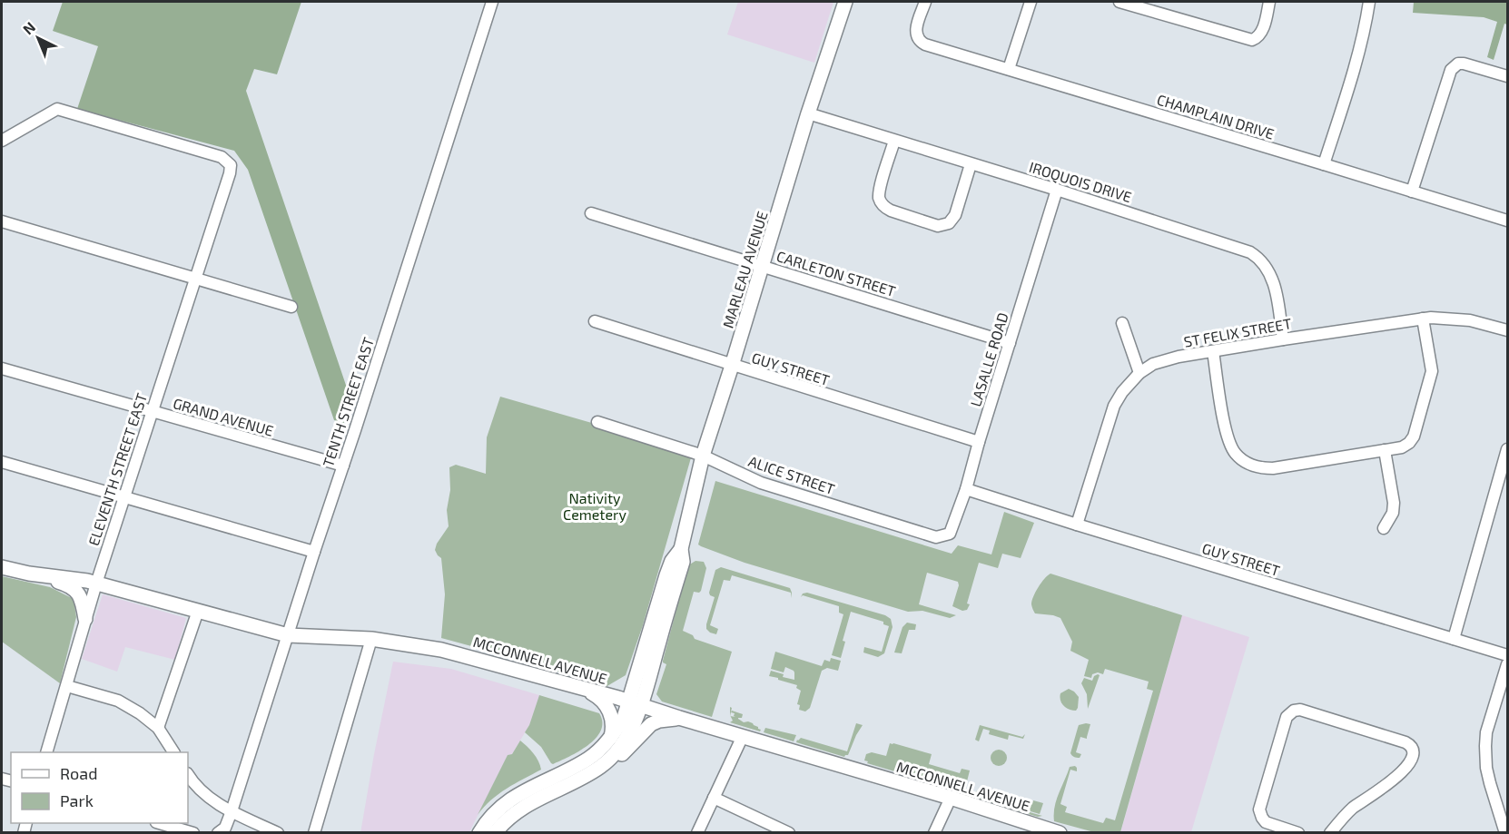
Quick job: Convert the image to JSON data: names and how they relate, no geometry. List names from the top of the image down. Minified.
{"streets":{"main road":["MARLEAU AVENUE","MCCONNELL AVENUE"],"street":["CHAMPLAIN DRIVE","IROQUOIS DRIVE","CARLETON STREET","ST FELIX STREET","LASALLE ROAD","GUY STREET","TENTH STREET EAST","GRAND AVENUE","ELEVENTH STREET EAST","ALICE STREET"]},"crossings":[["IROQUOIS DRIVE","MARLEAU AVENUE"],["IROQUOIS DRIVE","ST FELIX STREET"],["IROQUOIS DRIVE","LASALLE ROAD"],["MARLEAU AVENUE","CARLETON STREET"],["MARLEAU AVENUE","GUY STREET"],["MARLEAU AVENUE","ALICE STREET"],["MARLEAU AVENUE","MCCONNELL AVENUE"],["CARLETON STREET","LASALLE ROAD"],["ST FELIX STREET","GUY STREET"],["LASALLE ROAD","GUY STREET"],["LASALLE ROAD","ALICE STREET"],["TENTH STREET EAST","GRAND AVENUE"],["TENTH STREET EAST","MCCONNELL AVENUE"],["GRAND AVENUE","ELEVENTH STREET EAST"],["ELEVENTH STREET EAST","MCCONNELL AVENUE"]],"parks":["Nativity Cemetery"],"legend":["Road","Park"],"north":"top left"}
